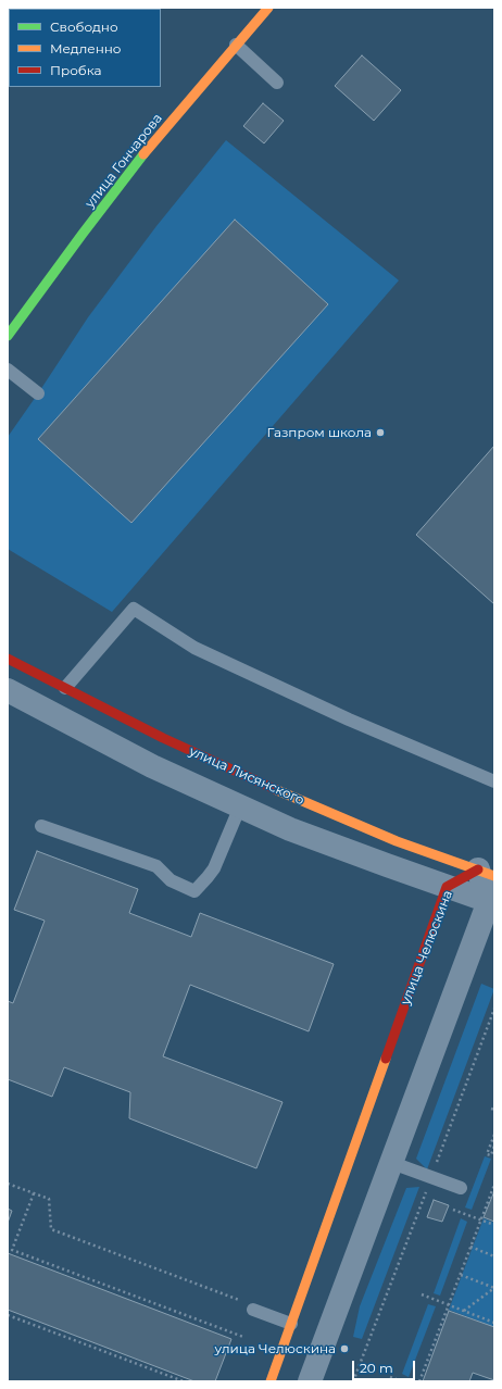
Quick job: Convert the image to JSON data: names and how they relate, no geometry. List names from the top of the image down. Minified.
{"streets":{"street":["улица Гончарова","улица Лисянского","улица Челюскина"]},"crossings":[["улица Лисянского","улица Челюскина"]],"places":["Газпром школа","улица Челюскина"],"legend":["Свободно","Медленно","Пробка"],"scale_bar":"20 m"}
